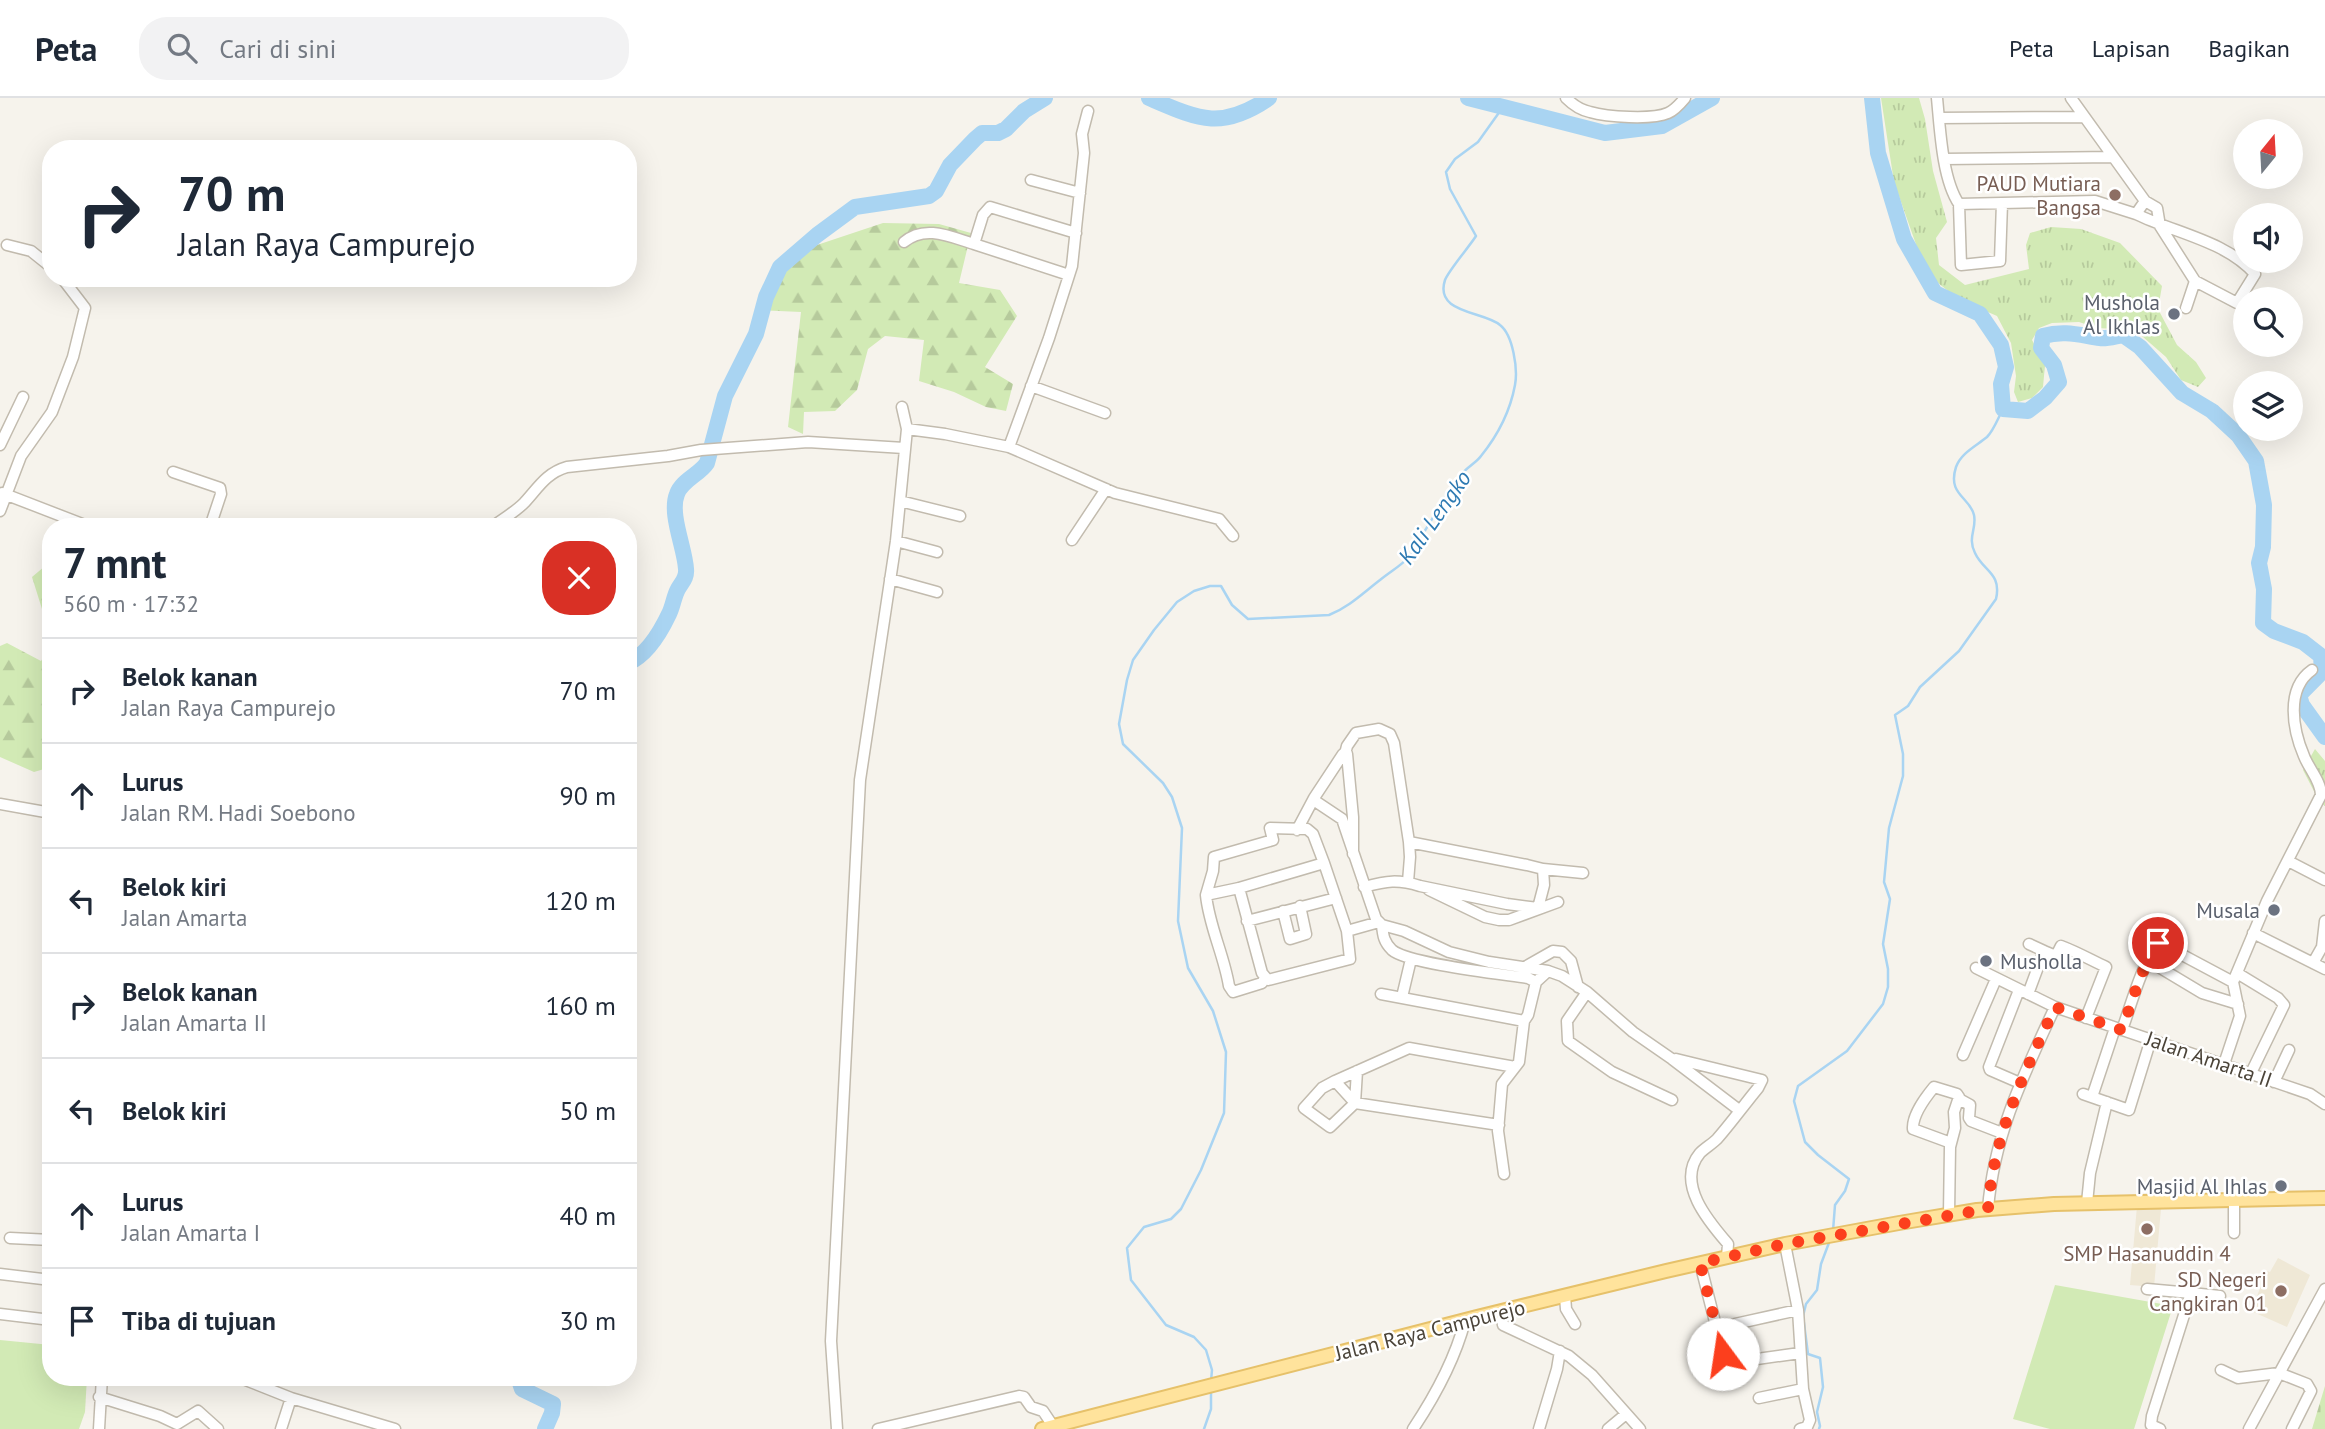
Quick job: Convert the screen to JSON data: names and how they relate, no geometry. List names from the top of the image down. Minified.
{"streets":{"main road":["Jalan Raya Campurejo"],"street":["Jalan Amarta II"]},"water":["Kali Lengko"],"places":["PAUD Mutiara Bangsa","Mushola Al Ikhlas","Musala","Musholla","Masjid Al Ihlas","SMP Hasanuddin 4","SD Negeri Cangkiran 01"],"north":"top","page":{"header":"Peta","search":"Cari di sini","nav":["Peta","Lapisan","Bagikan"],"turn":["70 m","Jalan Raya Campurejo"],"heading":["7 mnt","560 m · 17:32"],"list":[{"name":"Belok kanan","note":"Jalan Raya Campurejo","value":"70 m"},{"name":"Lurus","note":"Jalan RM. Hadi Soebono","value":"90 m"},{"name":"Belok kiri","note":"Jalan Amarta","value":"120 m"},{"name":"Belok kanan","note":"Jalan Amarta II","value":"160 m"},{"name":"Belok kiri","value":"50 m"},{"name":"Lurus","note":"Jalan Amarta I","value":"40 m"},{"name":"Tiba di tujuan","value":"30 m"}]}}
